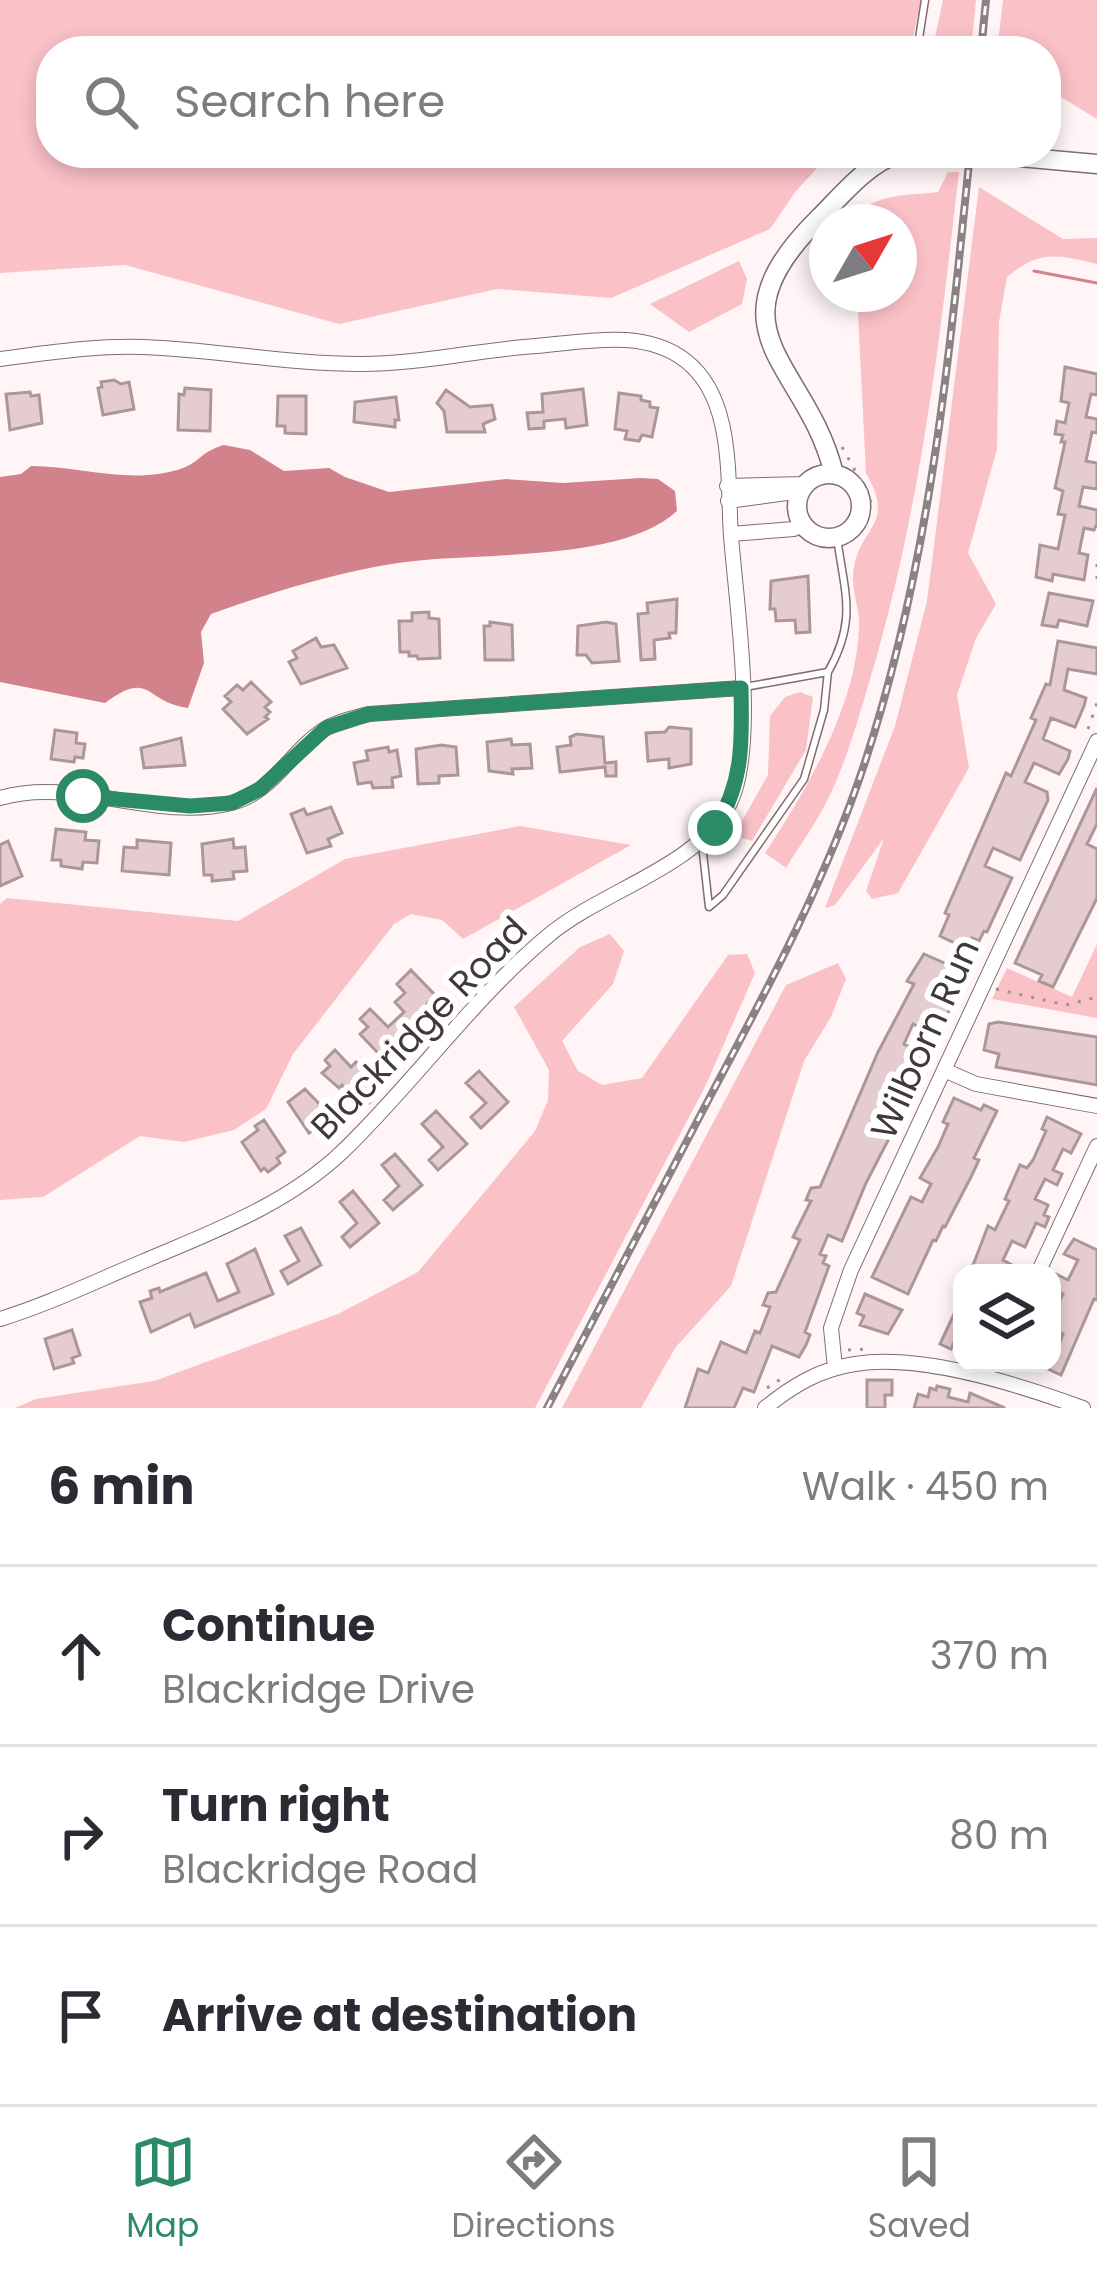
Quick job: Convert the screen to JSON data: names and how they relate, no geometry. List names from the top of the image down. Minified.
{"streets":{"street":["Blackridge Road","Wilborn Run"]},"north":"top right","page":{"search":"Search here","heading":["6 min","Walk · 450 m"],"list":[["Continue","Blackridge Drive","370 m"],["Turn right","Blackridge Road","80 m"],"Arrive at destination"],"nav":["Map","Directions","Saved"]}}
